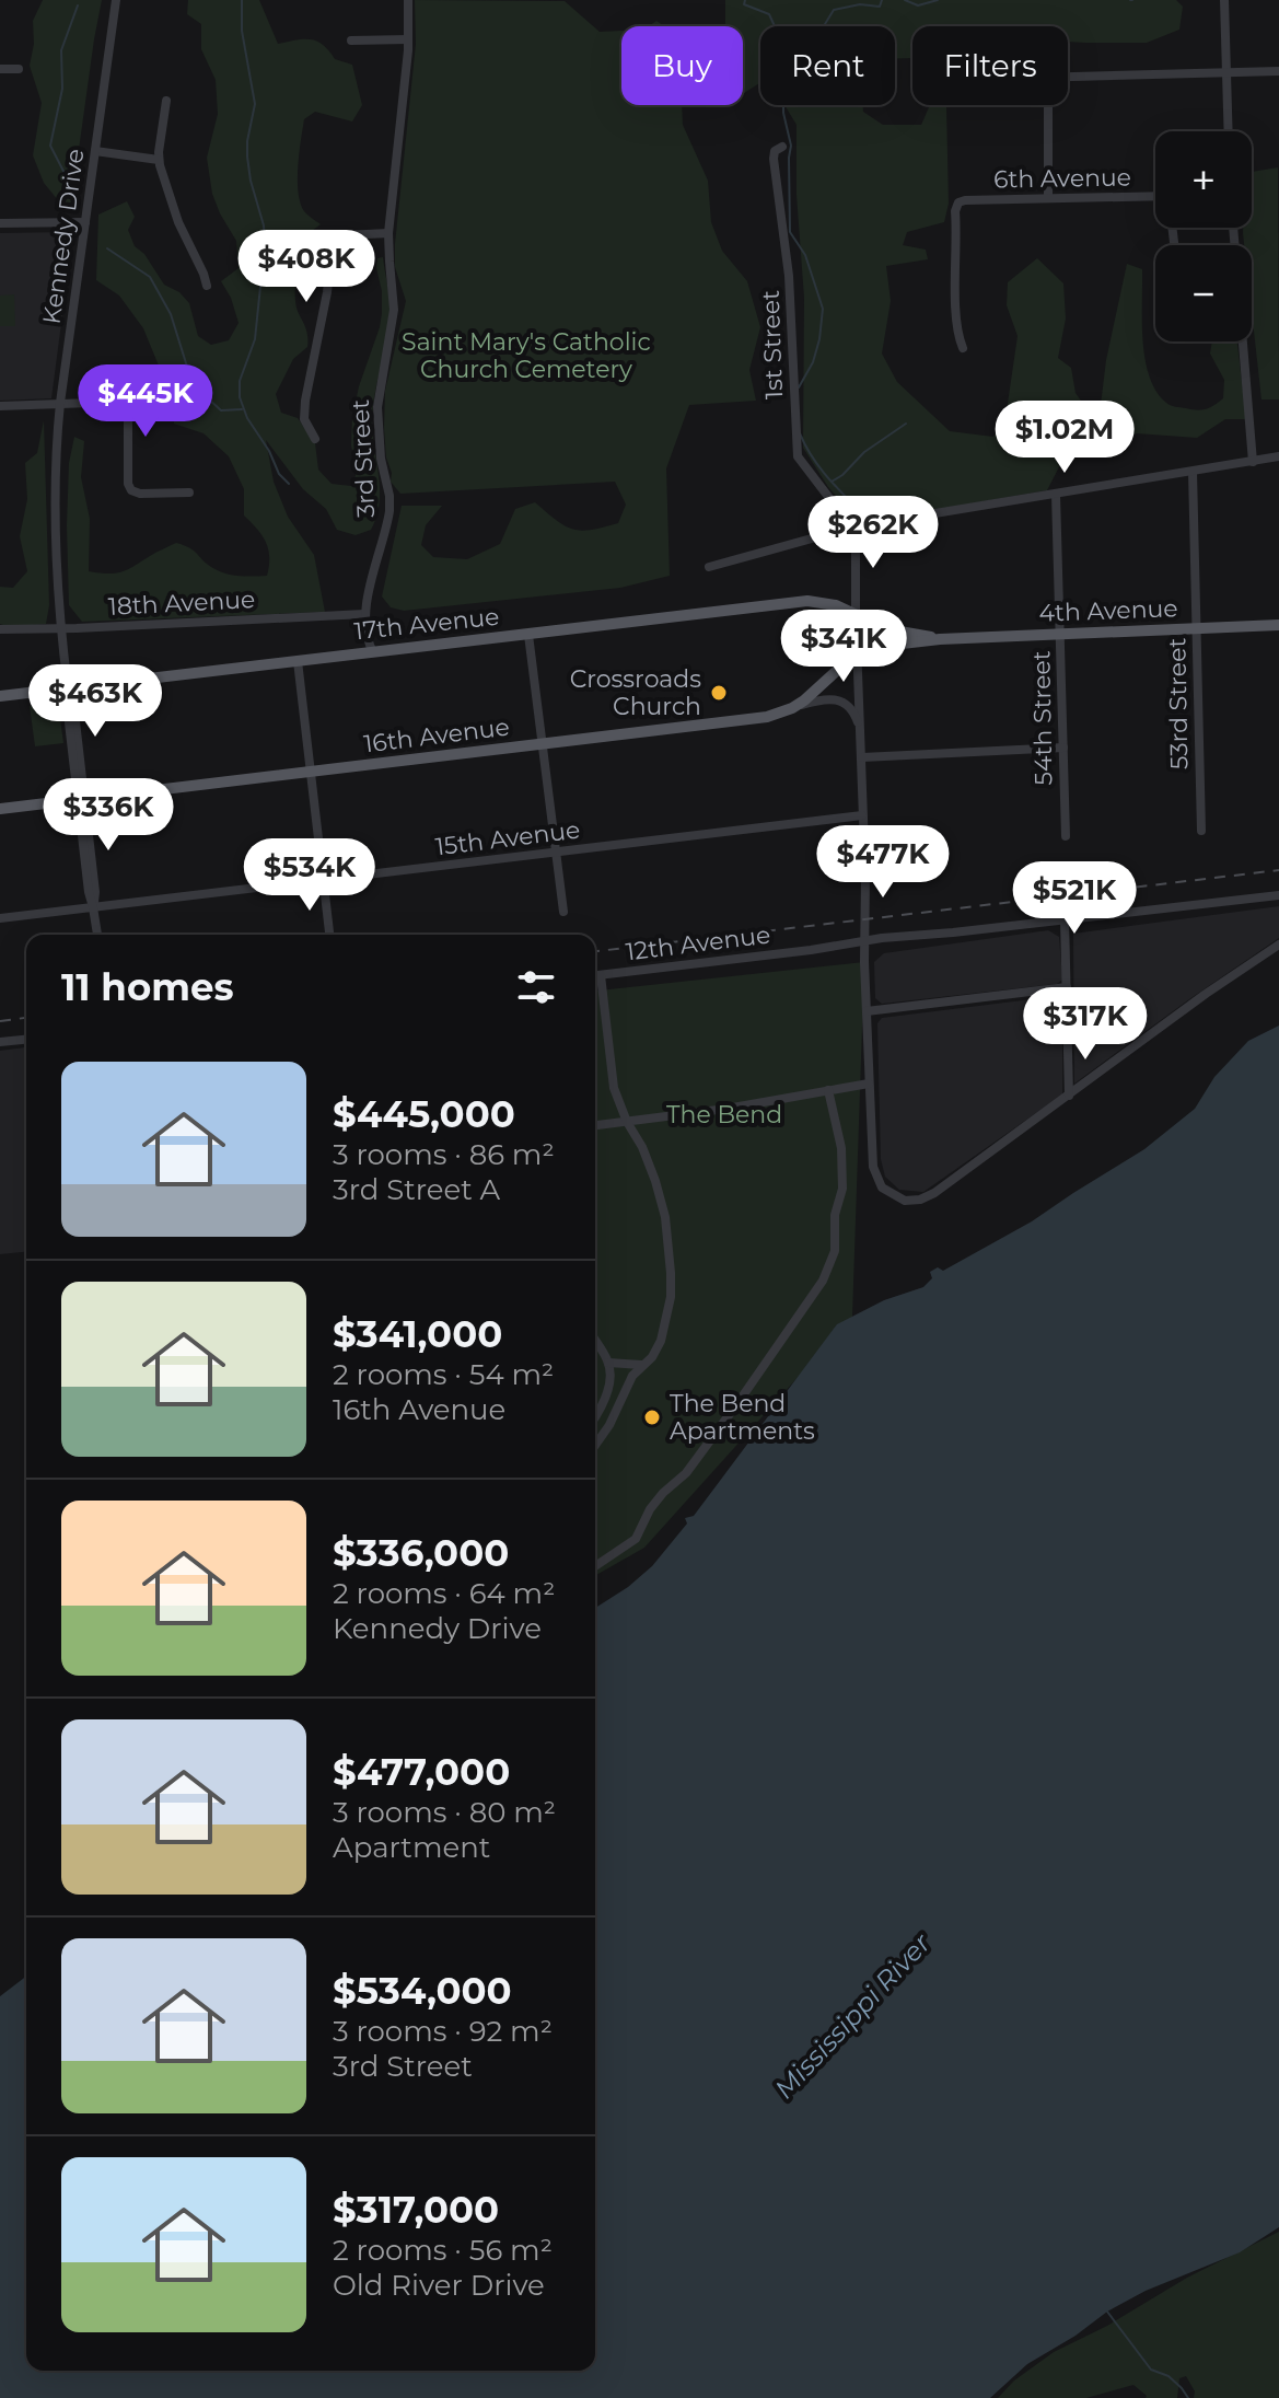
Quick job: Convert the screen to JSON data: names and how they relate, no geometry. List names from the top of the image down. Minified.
{"streets":{"main road":["4th Avenue","17th Avenue","16th Avenue"],"street":["6th Avenue","Kennedy Drive","1st Street","3rd Street","18th Avenue","53rd Street","54th Street","15th Avenue","12th Avenue"]},"crossings":[["Kennedy Drive","18th Avenue"],["Kennedy Drive","17th Avenue"],["Kennedy Drive","16th Avenue"],["Kennedy Drive","15th Avenue"],["3rd Street","18th Avenue"],["3rd Street","17th Avenue"],["4th Avenue","17th Avenue"],["4th Avenue","53rd Street"],["4th Avenue","54th Street"],["4th Avenue","16th Avenue"]],"water":["Mississippi River"],"parks":["Saint Mary's Catholic Church Cemetery","The Bend"],"places":["Crossroads Church","The Bend Apartments"],"page":{"chip":["Buy","Rent","Filters"],"map_buttons":["+","−"],"price":["$408K","$445K","$1.02M","$262K","$341K","$463K","$336K","$477K","$534K","$521K","$317K"],"heading":"11 homes","list":[{"name":"$445,000","note":"3 rooms · 86 m² · 3rd Street A"},{"name":"$341,000","note":"2 rooms · 54 m² · 16th Avenue"},{"name":"$336,000","note":"2 rooms · 64 m² · Kennedy Drive"},{"name":"$477,000","note":"3 rooms · 80 m² · Apartment"},{"name":"$534,000","note":"3 rooms · 92 m² · 3rd Street"},{"name":"$317,000","note":"2 rooms · 56 m² · Old River Drive"}]}}
